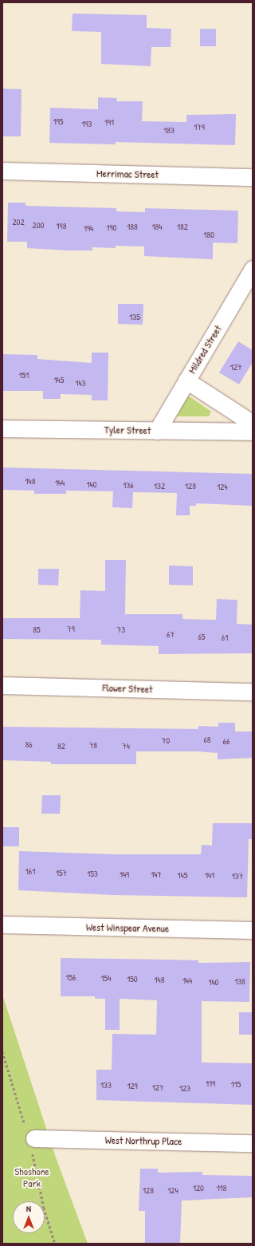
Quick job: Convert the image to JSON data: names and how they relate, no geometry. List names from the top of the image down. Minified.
{"streets":{"street":["Merrimac Street","Mildred Street","Tyler Street","Flower Street","West Winspear Avenue","West Northrup Place"]},"crossings":[["Mildred Street","Tyler Street"]],"parks":["Shoshone Park"],"house_numbers":["195","191","193","179","183","202","200","198","188","184","182","190","194","180","135","127","151","145","143","148","144","140","136","132","128","124","79","85","73","67","65","61","68","70","66","86","78","82","74","161","157","153","149","147","145","141","137","156","154","150","148","144","138","140","119","115","133","129","127","123","120","118","128","124"],"north":"top"}
